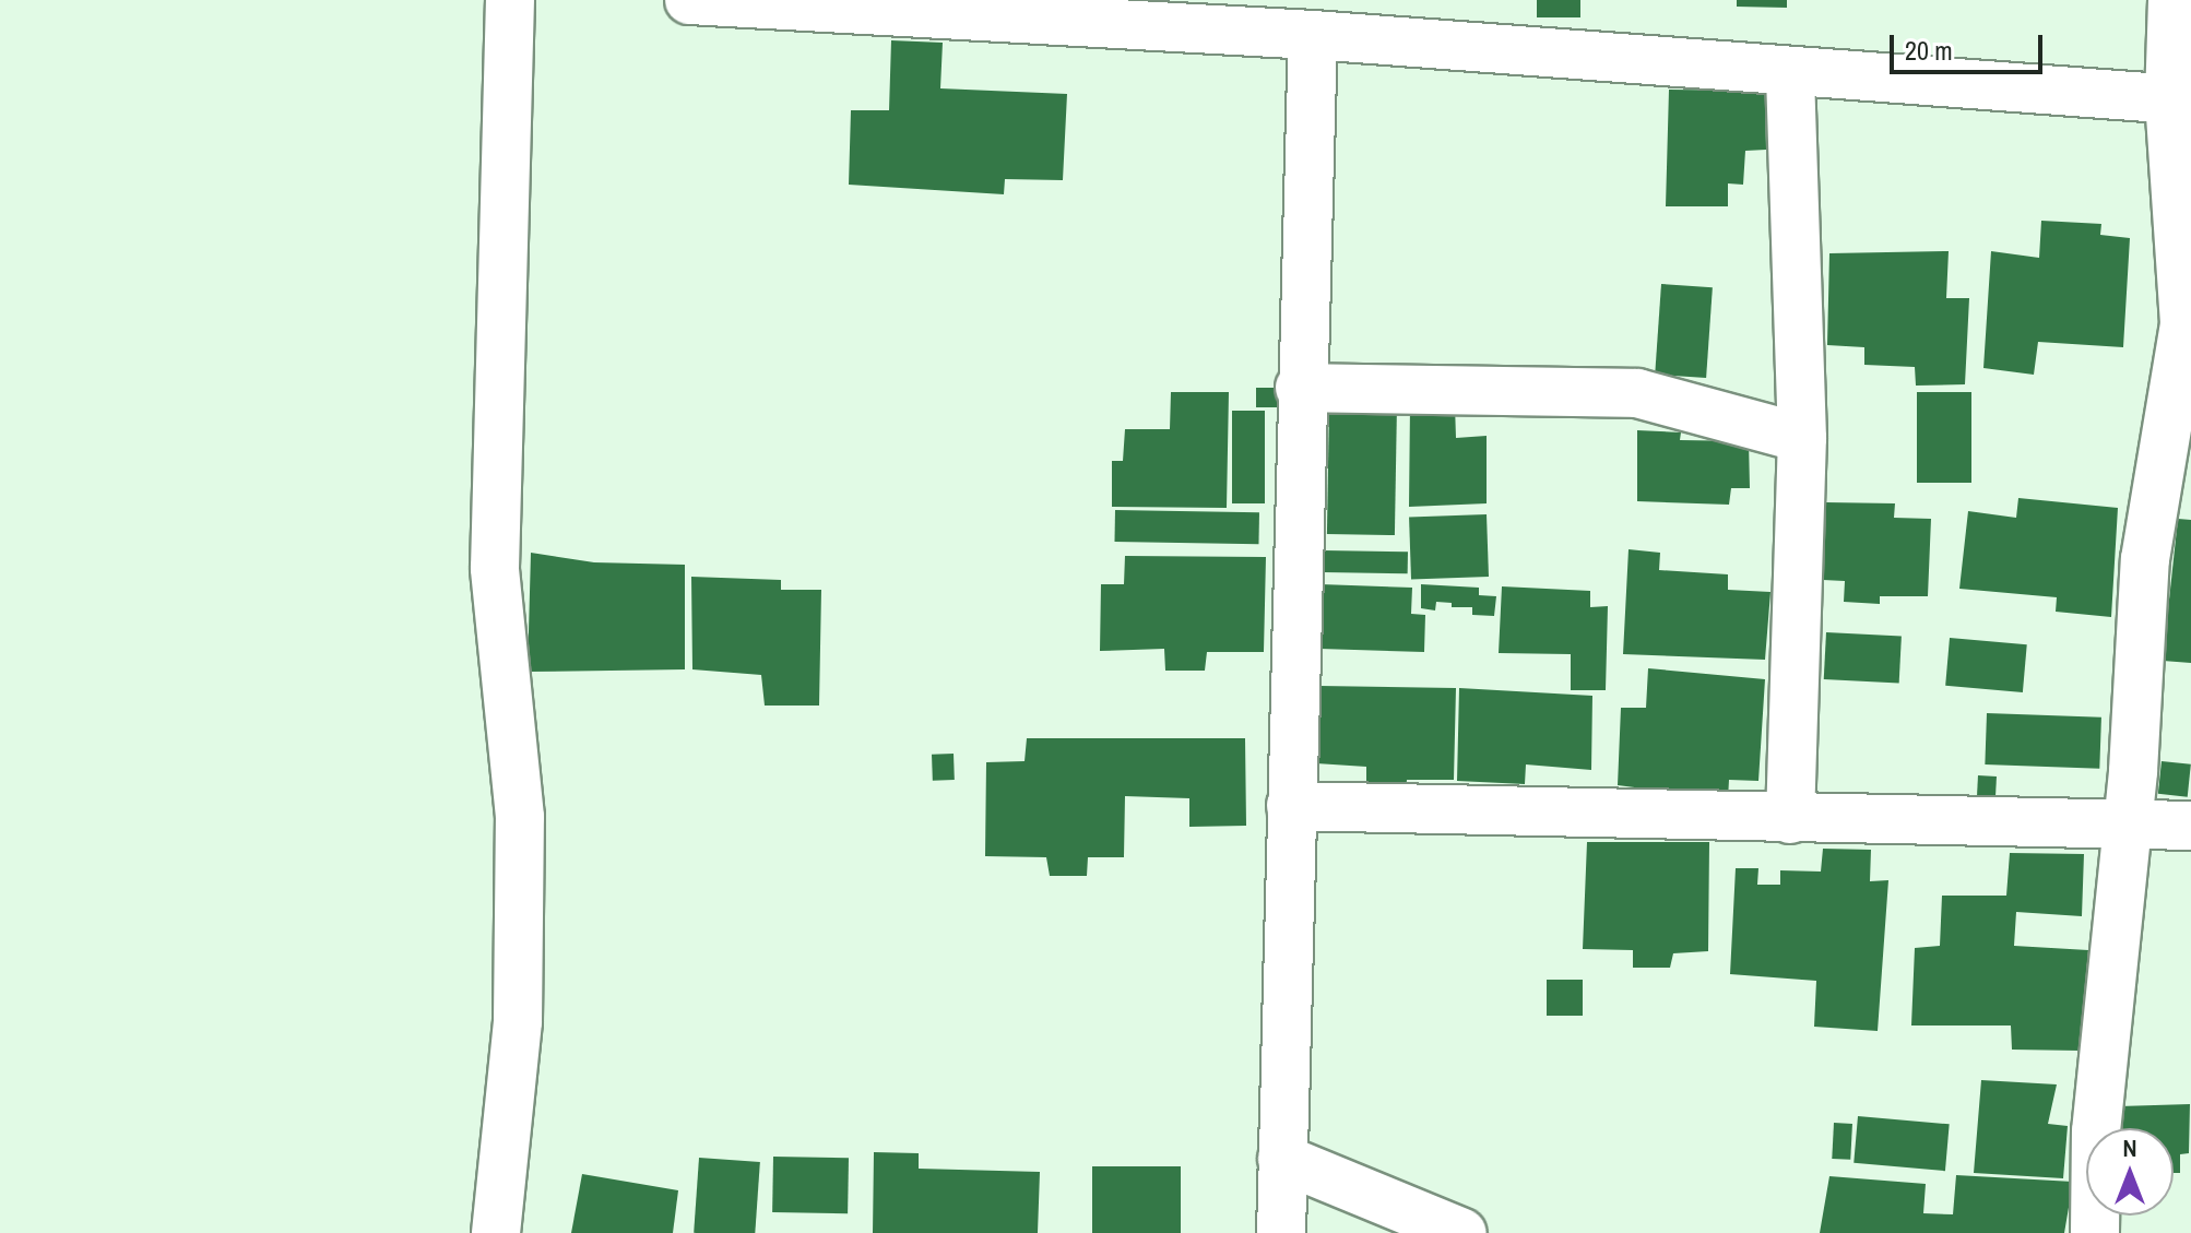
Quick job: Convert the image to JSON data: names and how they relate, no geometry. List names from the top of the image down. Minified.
{"scale_bar":"20 m","north":"top"}
